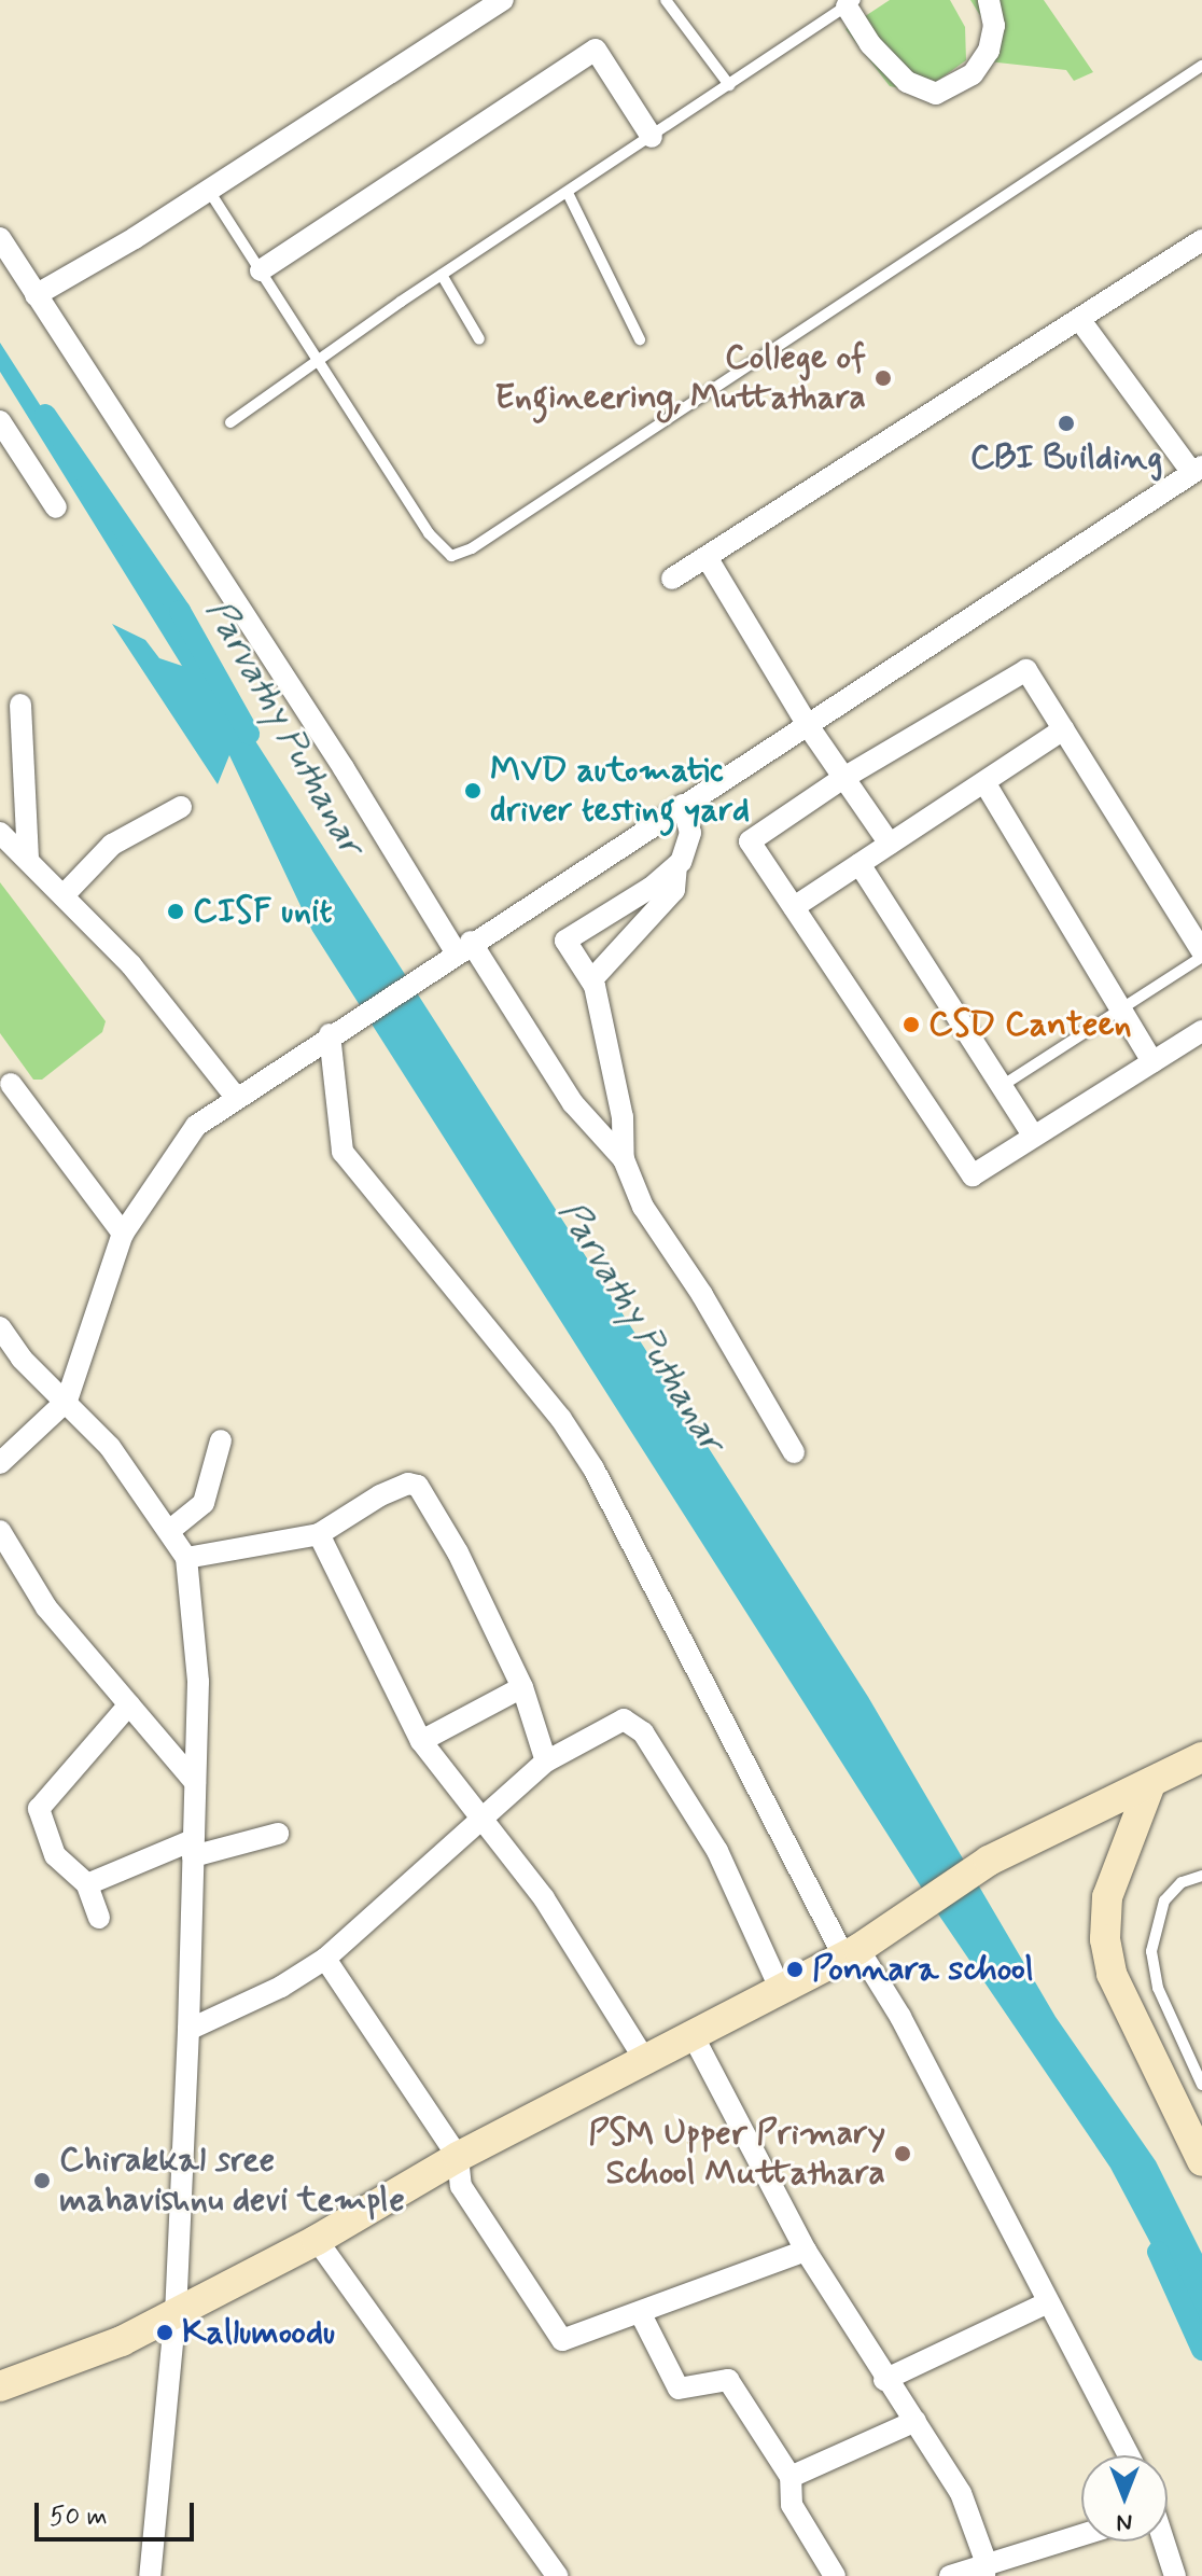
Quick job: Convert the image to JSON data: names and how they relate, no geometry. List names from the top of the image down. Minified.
{"water":["Parvathy Puthanar"],"places":["College of Engineering, Muttathara","CBI Building","MVD automatic driver testing yard","CISF unit","CSD Canteen","Ponnara school","PSM Upper Primary School Muttathara","Chirakkal sree mahavishnu devi temple","Kallumoodu"],"scale_bar":"50 m","north":"bottom"}
